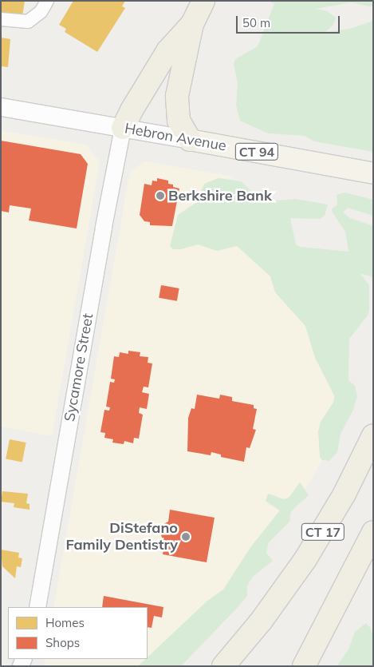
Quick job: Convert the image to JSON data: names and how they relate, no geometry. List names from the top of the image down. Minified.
{"streets":{"highway":["CT 17"],"main road":["Hebron Avenue","CT 94"],"street":["Sycamore Street"]},"crossings":[["Hebron Avenue","Sycamore Street"]],"places":["Berkshire Bank","DiStefano Family Dentistry"],"legend":["Homes","Shops"],"scale_bar":"50 m"}
